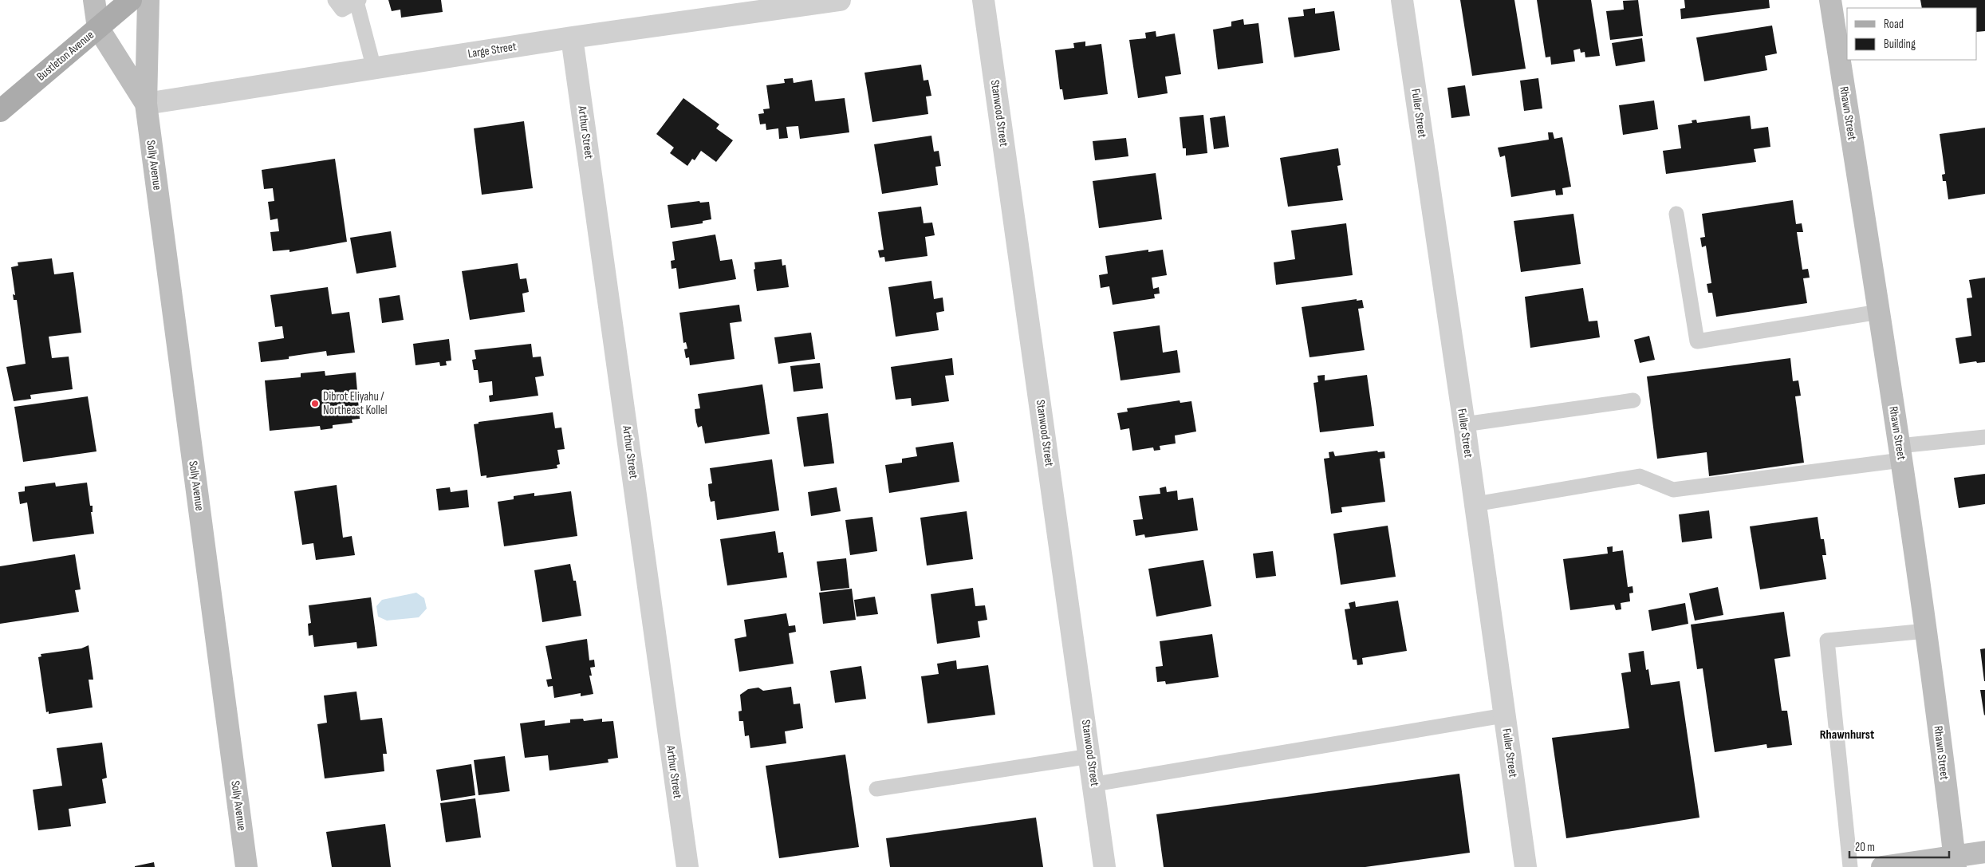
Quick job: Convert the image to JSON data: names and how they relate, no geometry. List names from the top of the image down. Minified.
{"streets":{"main road":["Bustleton Avenue"],"street":["Large Street","Stanwood Street","Fuller Street","Rhawn Street","Arthur Street","Solly Avenue"]},"crossings":[["Large Street","Arthur Street"],["Large Street","Solly Avenue"],["Bustleton Avenue","Solly Avenue"]],"districts":["Rhawnhurst"],"places":["Dibrot Eliyahu / Northeast Kollel"],"legend":["Road","Building"],"scale_bar":"20 m"}
